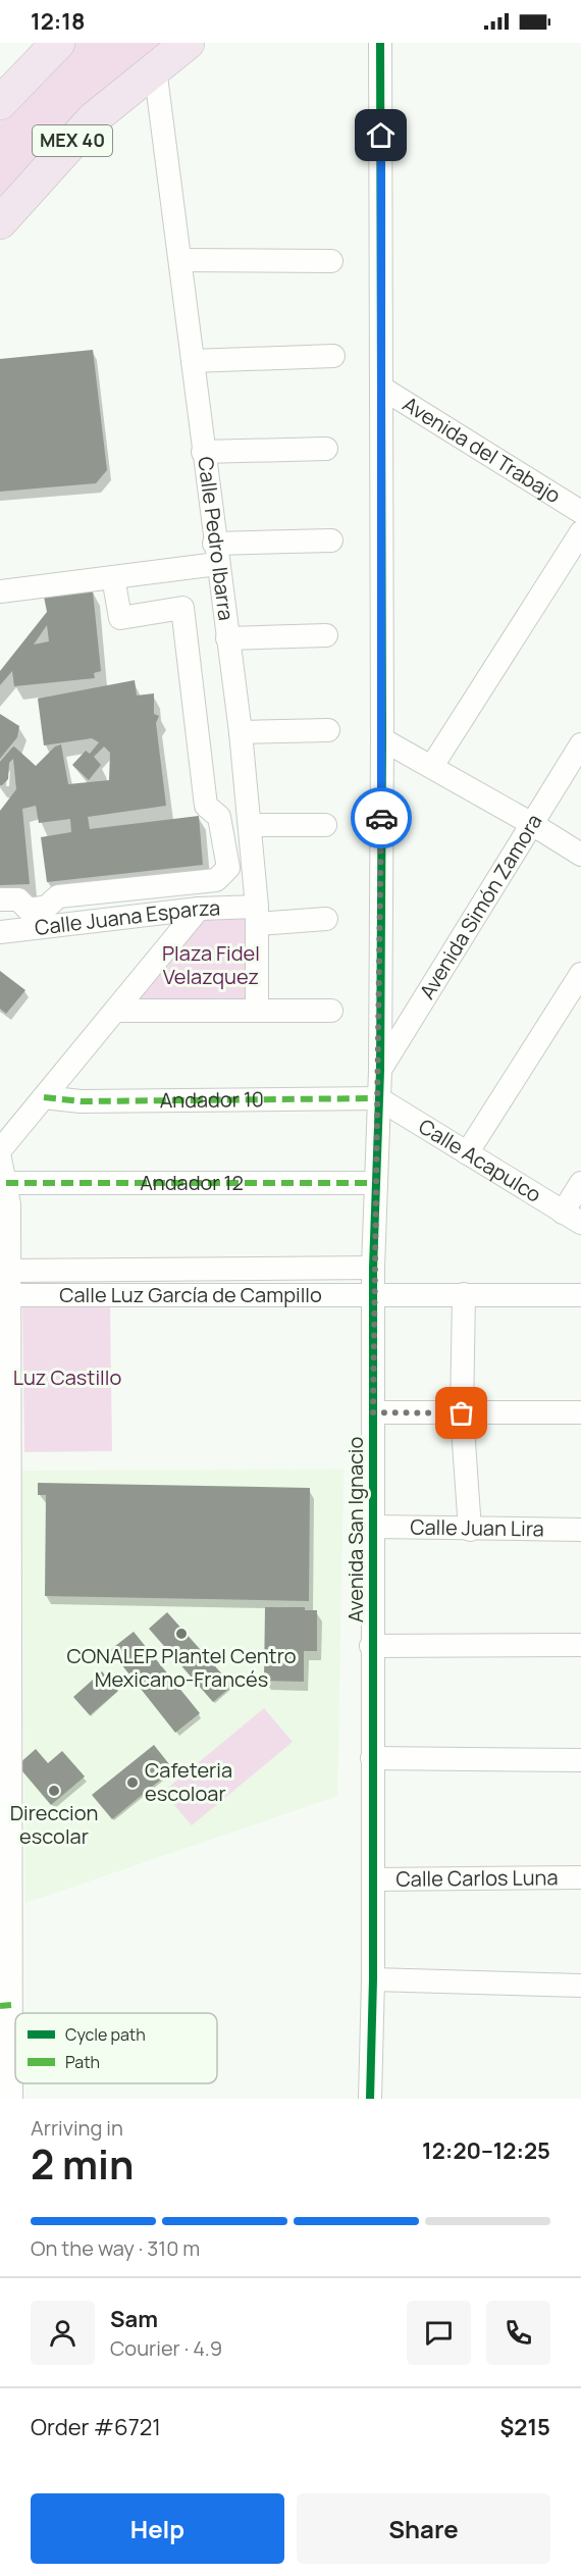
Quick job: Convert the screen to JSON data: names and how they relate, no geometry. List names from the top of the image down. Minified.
{"streets":{"highway":["MEX 40"],"street":["Avenida del Trabajo","Calle Pedro Ibarra","Avenida Simón Zamora","Calle Juana Esparza","Andador 10","Calle Acapulco","Andador 12","Calle Luz García de Campillo","Calle Juan Lira","Avenida San Ignacio","Calle Carlos Luna"]},"crossings":[["MEX 40","Calle Pedro Ibarra"],["Avenida del Trabajo","Avenida San Ignacio"],["Calle Pedro Ibarra","Calle Juana Esparza"],["Avenida Simón Zamora","Avenida San Ignacio"],["Andador 10","Calle Acapulco"],["Andador 10","Avenida San Ignacio"],["Calle Acapulco","Avenida San Ignacio"],["Andador 12","Avenida San Ignacio"],["Calle Luz García de Campillo","Avenida San Ignacio"],["Calle Juan Lira","Avenida San Ignacio"],["Avenida San Ignacio","Calle Carlos Luna"]],"parks":["Plaza Fidel Velazquez","Luz Castillo"],"places":["CONALEP Plantel Centro Mexicano-Francés","Cafeteria escoloar","Direccion escolar"],"legend":["Cycle path","Path"],"page":{"status":"12:18","heading":["2 min","Arriving in","12:20–12:25"],"panel":["Sam","Courier · 4.9","Order #6721","$215"],"bar":"On the way · 310 m","buttons":["Help","Share"]}}
